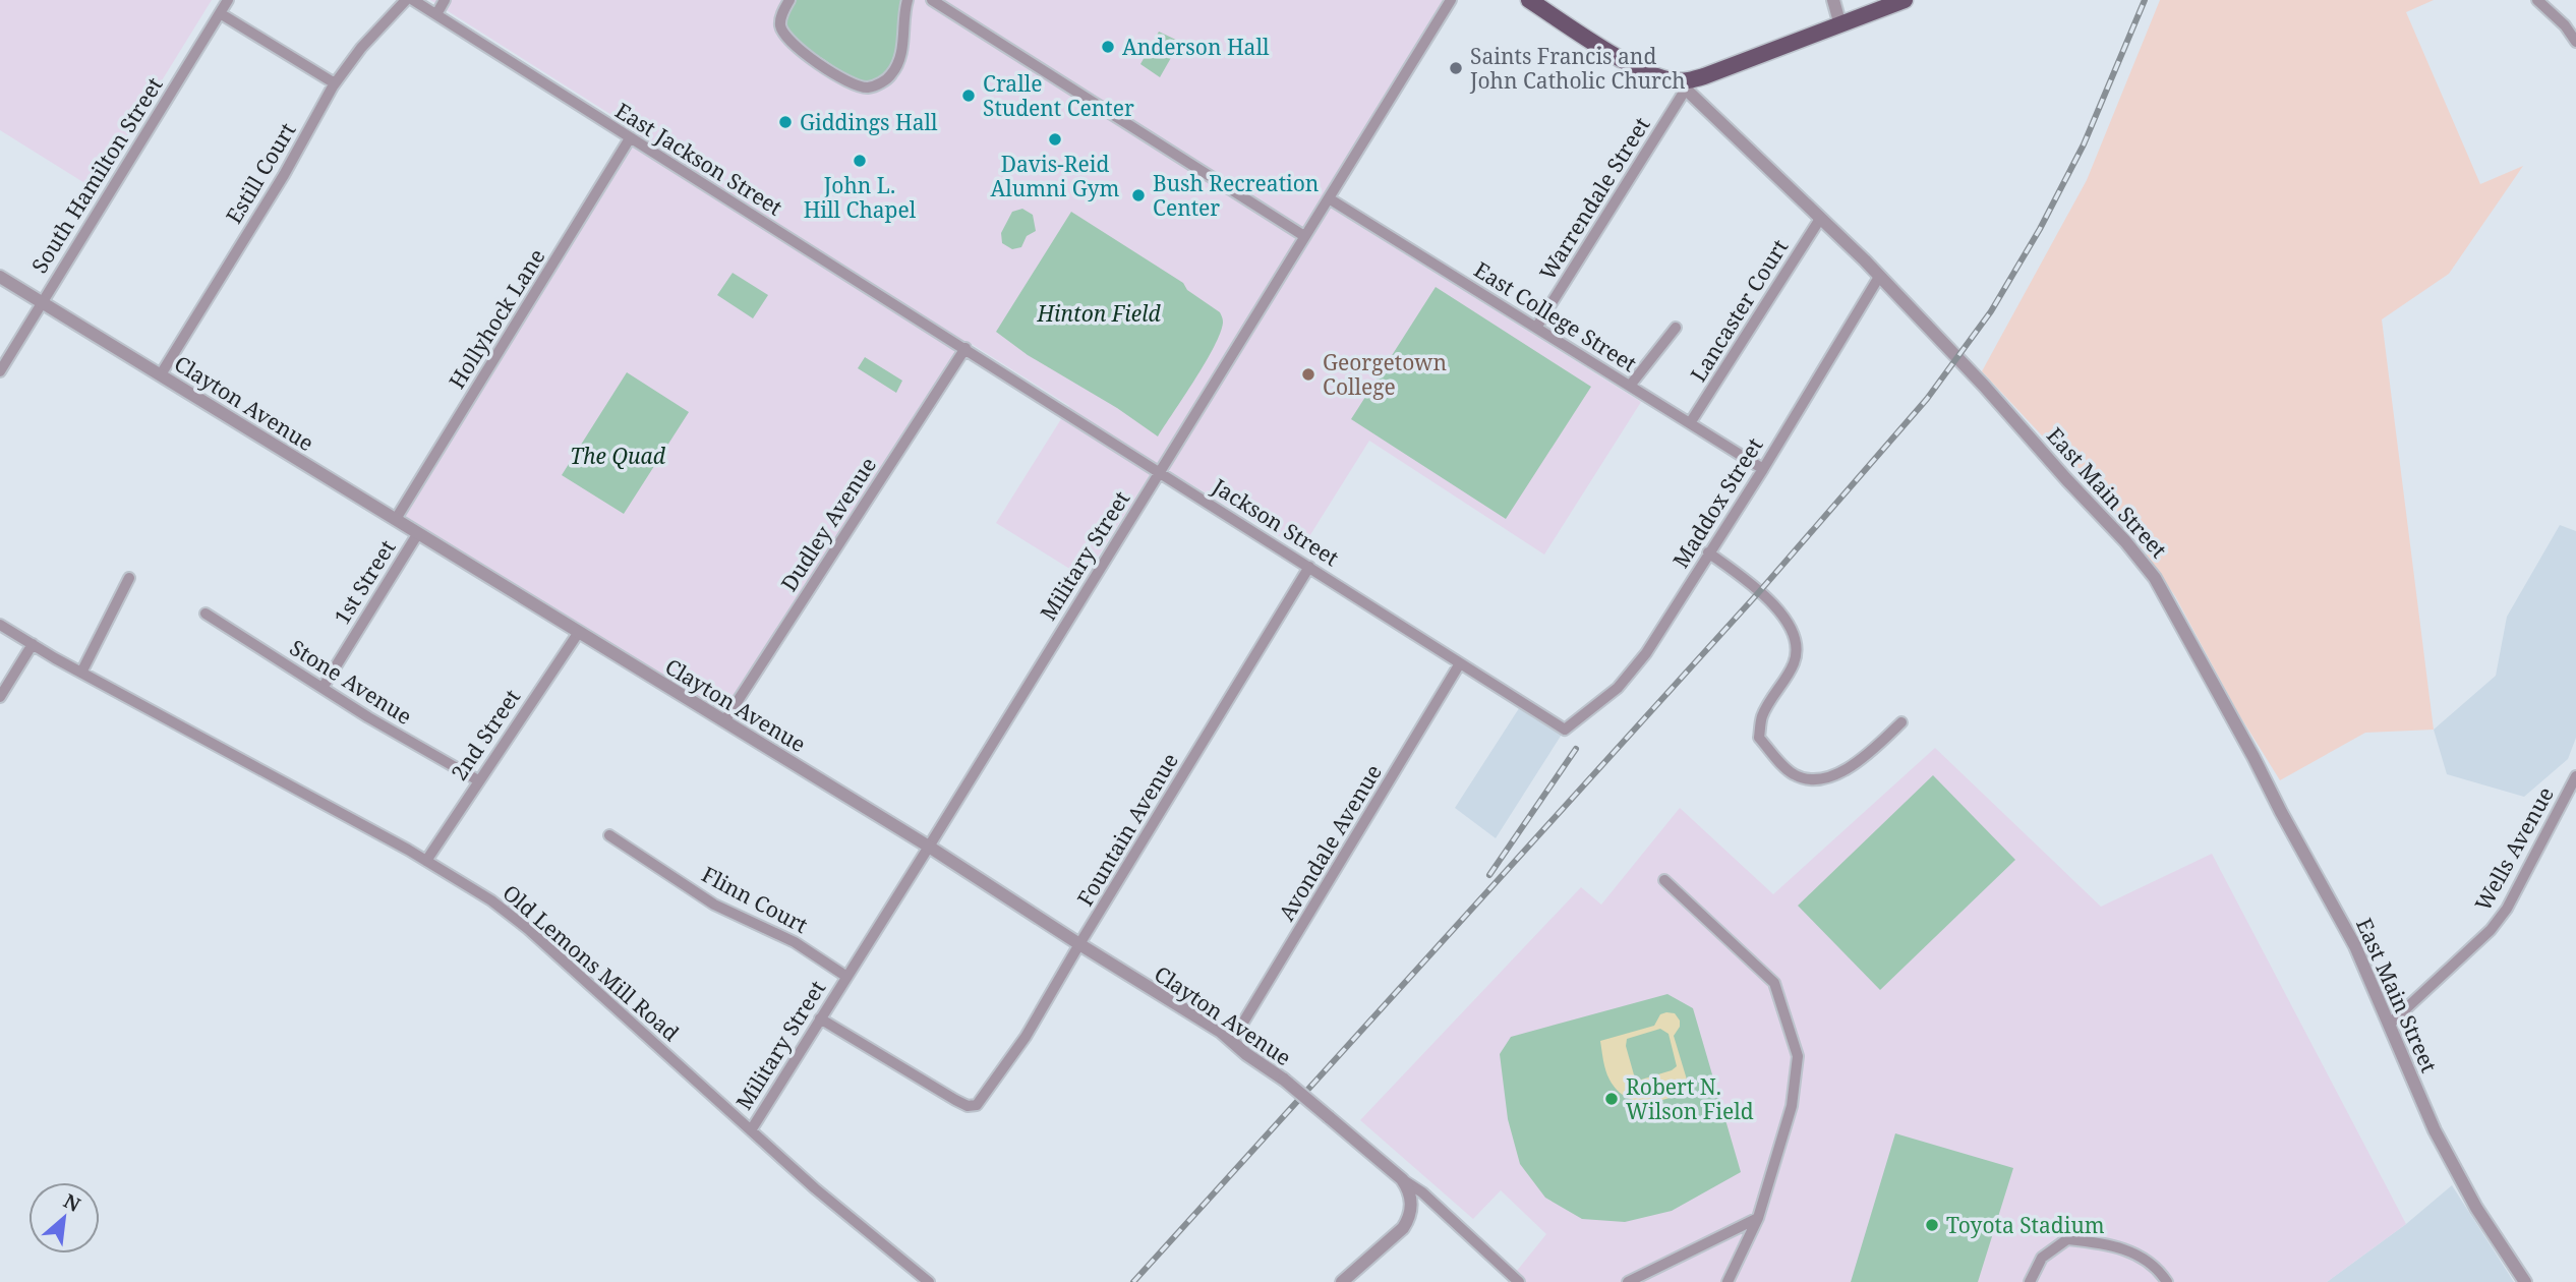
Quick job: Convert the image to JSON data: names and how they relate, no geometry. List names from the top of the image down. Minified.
{"streets":{"main road":["East Main Street"],"street":["East Jackson Street","Estill Court","South Hamilton Street","Warrendale Street","Lancaster Court","East College Street","Hollyhock Lane","Clayton Avenue","Maddox Street","Jackson Street","Dudley Avenue","Military Street","1st Street","Stone Avenue","2nd Street","Fountain Avenue","Avondale Avenue","Wells Avenue","Flinn Court","Old Lemons Mill Road"]},"crossings":[["East Jackson Street","Hollyhock Lane"],["East Jackson Street","Jackson Street"],["East Jackson Street","Dudley Avenue"],["Estill Court","Clayton Avenue"],["South Hamilton Street","Clayton Avenue"],["Warrendale Street","East College Street"],["Warrendale Street","East Main Street"],["Lancaster Court","East College Street"],["Lancaster Court","East Main Street"],["East College Street","Maddox Street"],["East College Street","Military Street"],["Hollyhock Lane","Clayton Avenue"],["Clayton Avenue","Dudley Avenue"],["Clayton Avenue","Military Street"],["Clayton Avenue","1st Street"],["Clayton Avenue","2nd Street"],["Clayton Avenue","Fountain Avenue"],["Clayton Avenue","Avondale Avenue"],["East Main Street","Maddox Street"],["East Main Street","Wells Avenue"],["Maddox Street","Jackson Street"],["Jackson Street","Dudley Avenue"],["Jackson Street","Military Street"],["Jackson Street","Fountain Avenue"],["Jackson Street","Avondale Avenue"],["Military Street","Fountain Avenue"],["Military Street","Flinn Court"],["Military Street","Old Lemons Mill Road"],["1st Street","Stone Avenue"],["Stone Avenue","2nd Street"],["2nd Street","Old Lemons Mill Road"]],"parks":["Hinton Field","The Quad"],"places":["Anderson Hall","Saints Francis and John Catholic Church","Cralle Student Center","Giddings Hall","Davis-Reid Alumni Gym","John L. Hill Chapel","Bush Recreation Center","Georgetown College","Robert N. Wilson Field","Toyota Stadium"],"north":"top right"}
